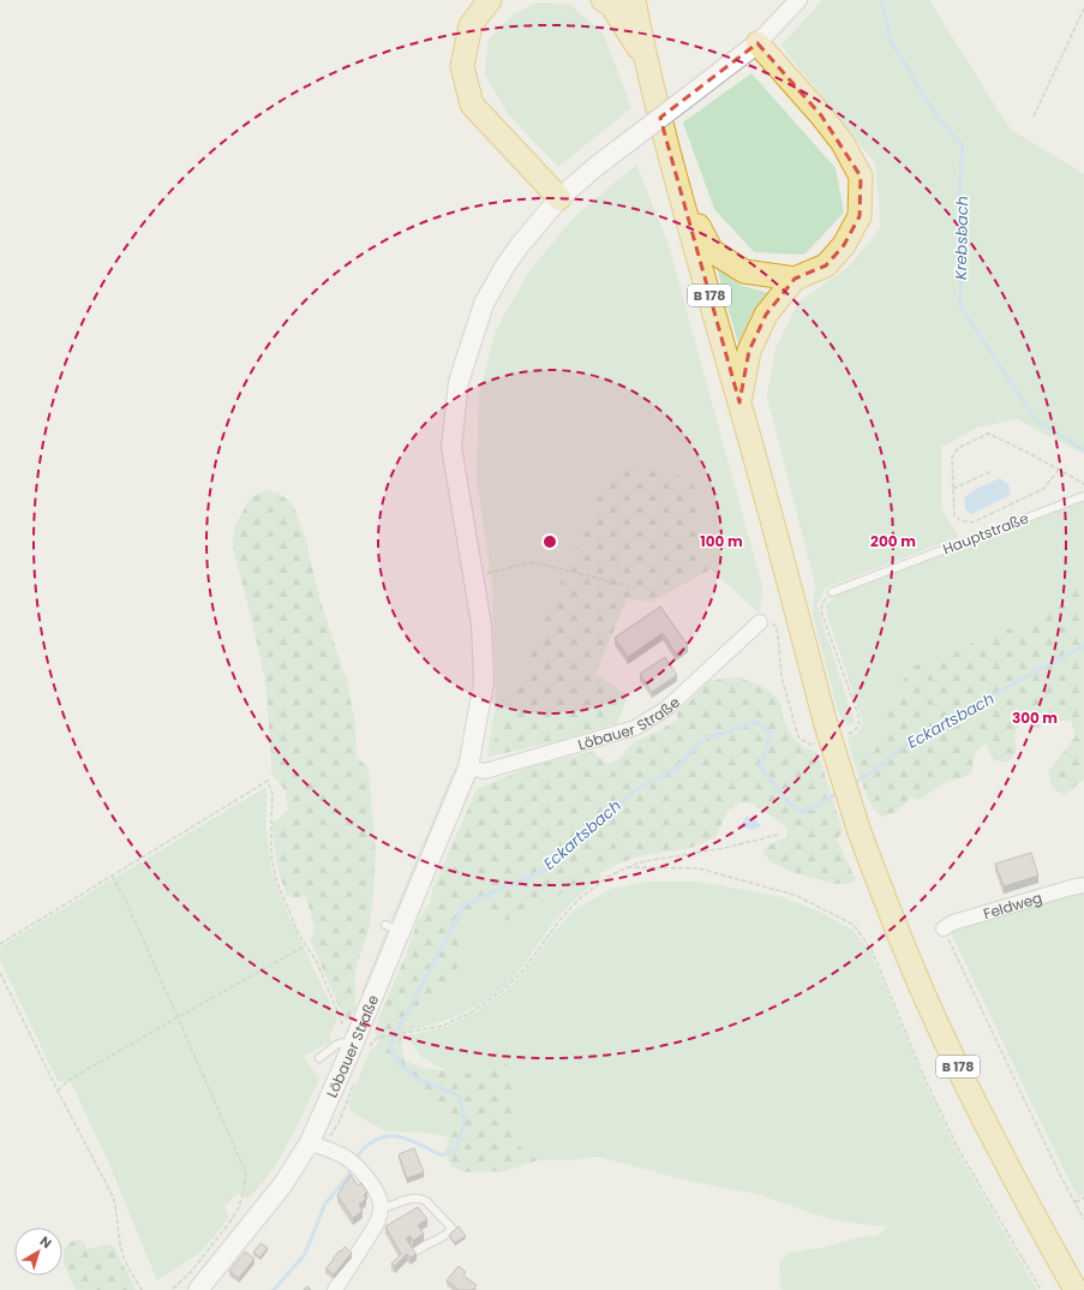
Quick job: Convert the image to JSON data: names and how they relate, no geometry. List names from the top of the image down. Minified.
{"streets":{"highway":["B 178"],"main road":["Löbauer Straße"],"street":["Feldweg"],"lane":["Hauptstraße"]},"water":["Krebsbach","Eckartsbach"],"north":"top right","rings":["100 m","200 m","300 m"]}
